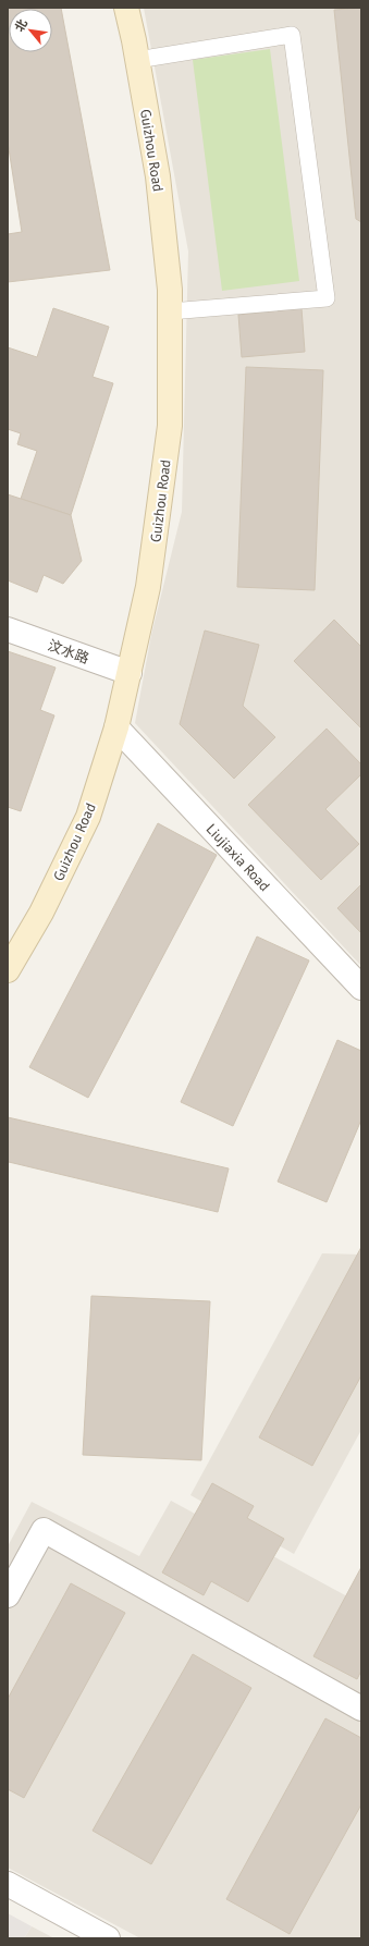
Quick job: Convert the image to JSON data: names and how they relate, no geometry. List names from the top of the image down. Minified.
{"streets":{"main road":["Guizhou Road"],"street":["汶水路","Liujiaxia Road"]},"crossings":[["Guizhou Road","汶水路"],["Guizhou Road","Liujiaxia Road"]],"north":"top left"}
